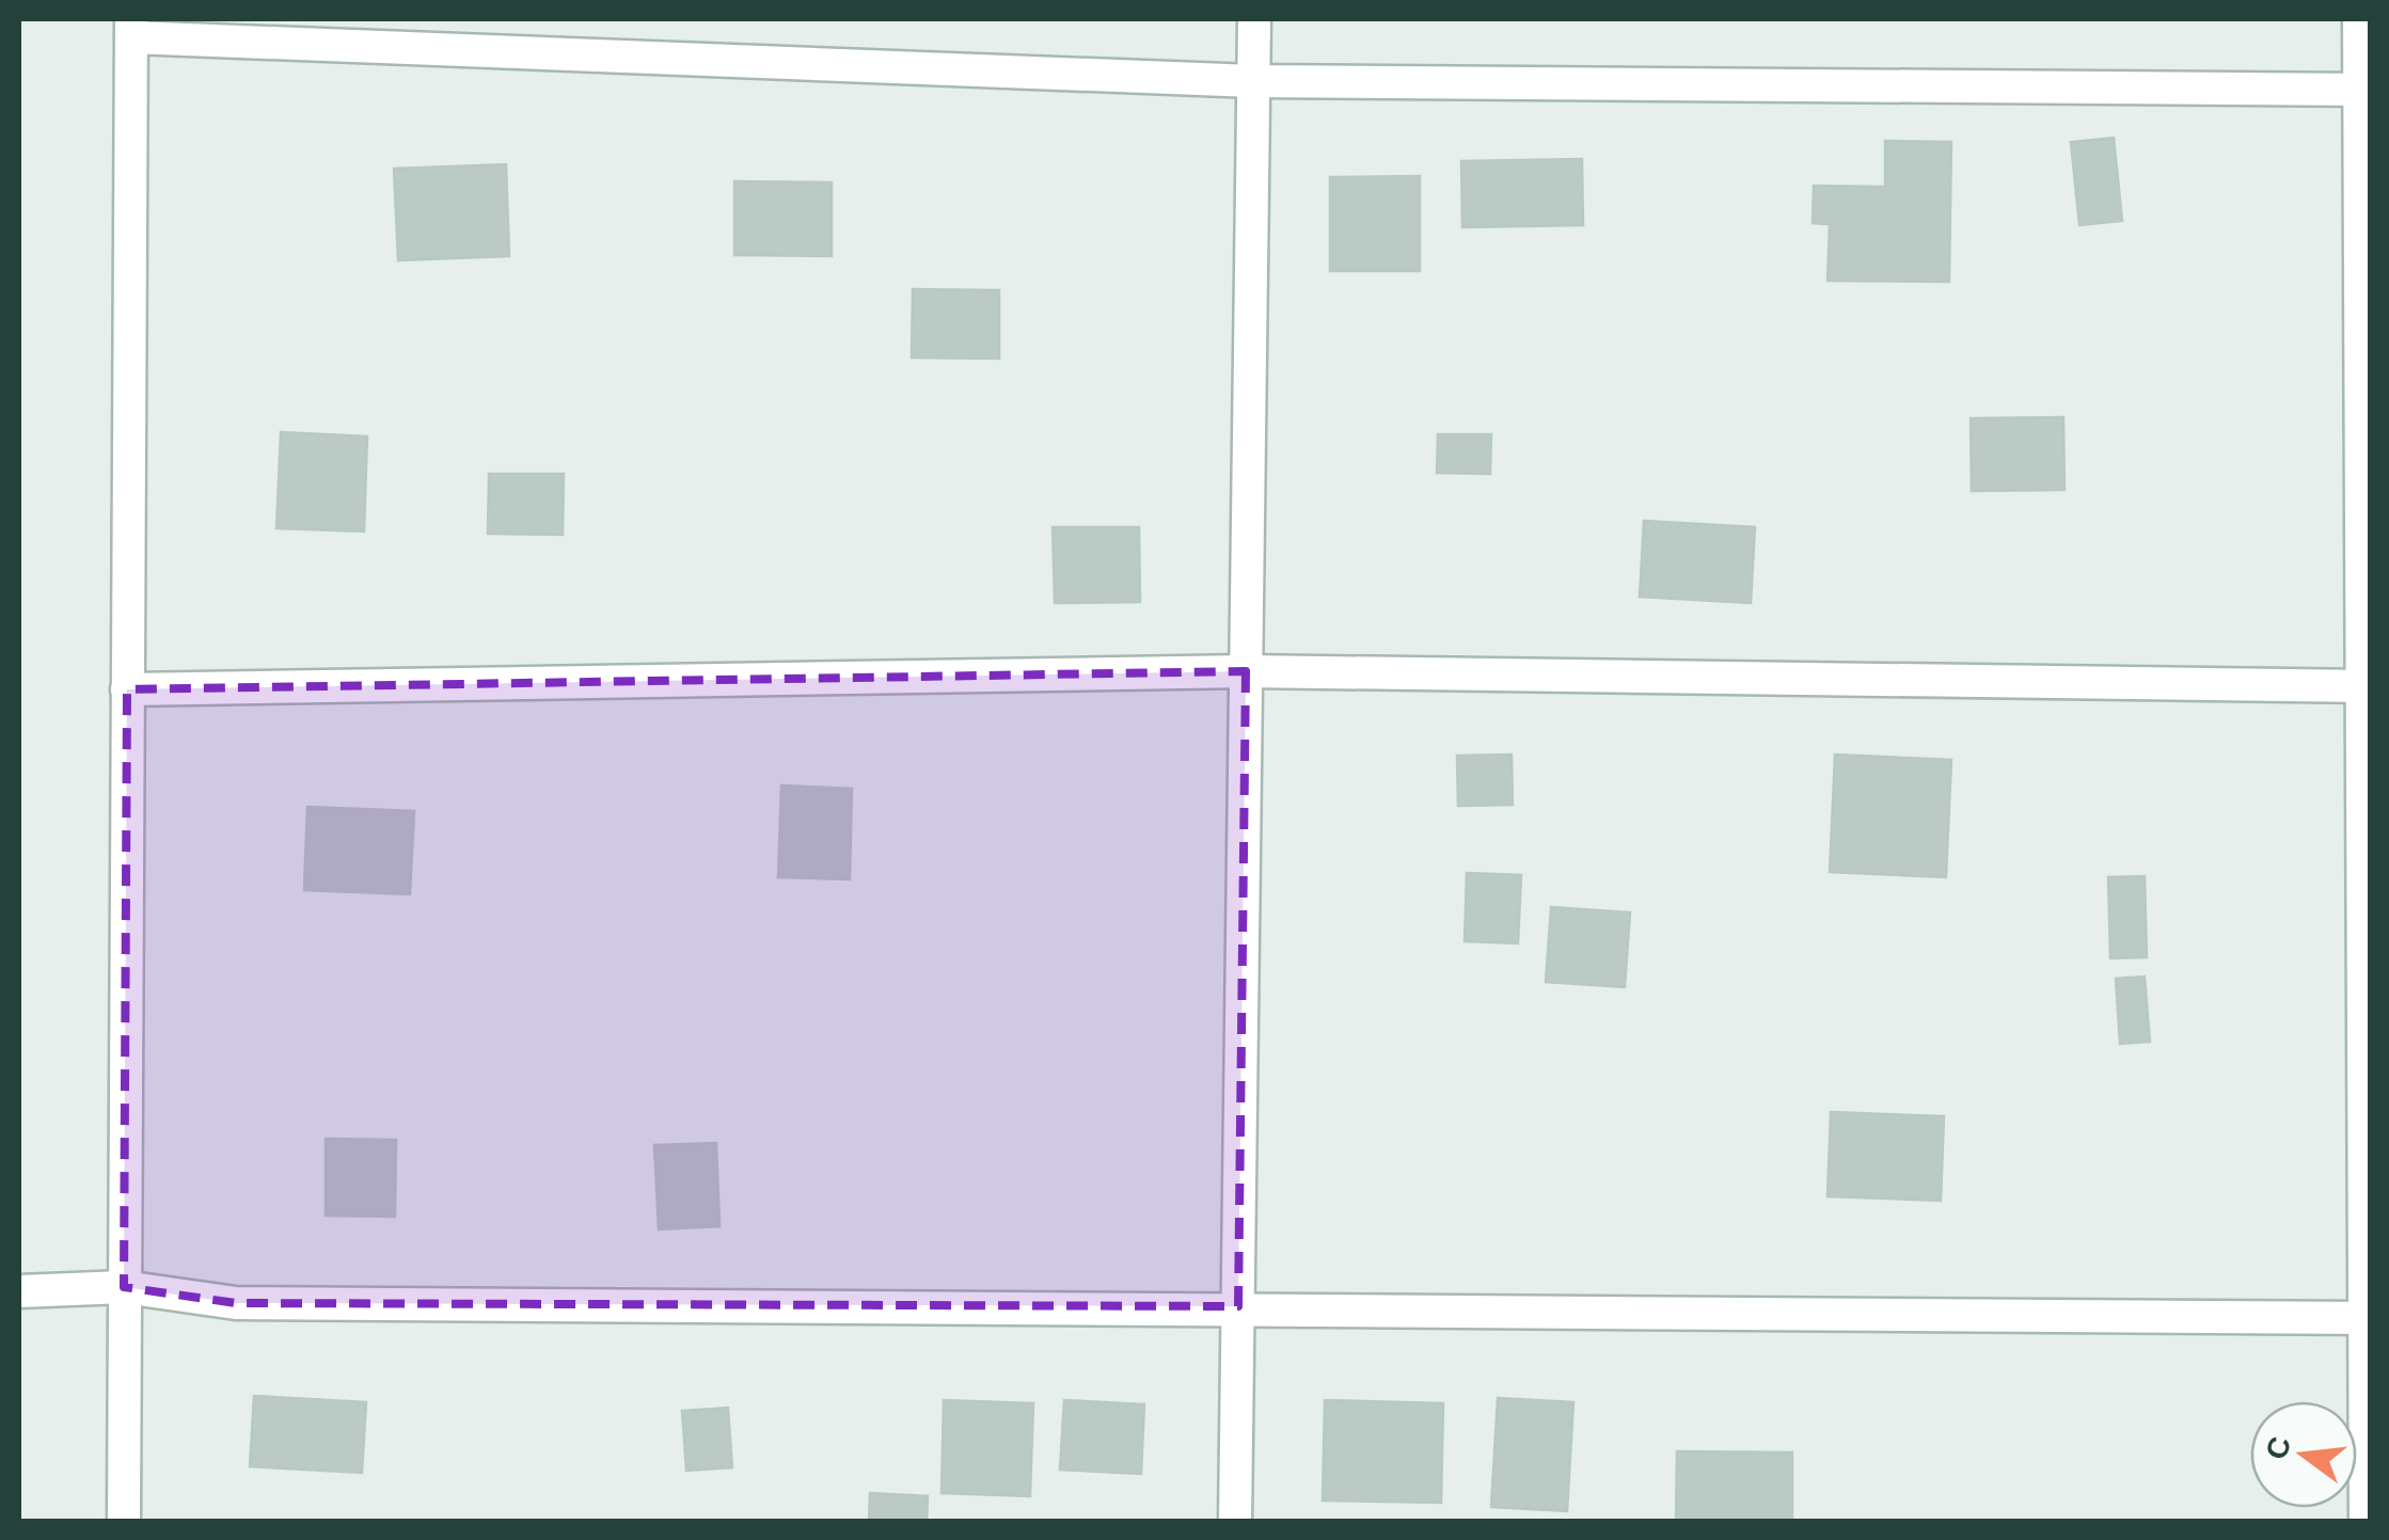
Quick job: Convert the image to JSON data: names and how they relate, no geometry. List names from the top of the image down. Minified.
{"north":"left"}
